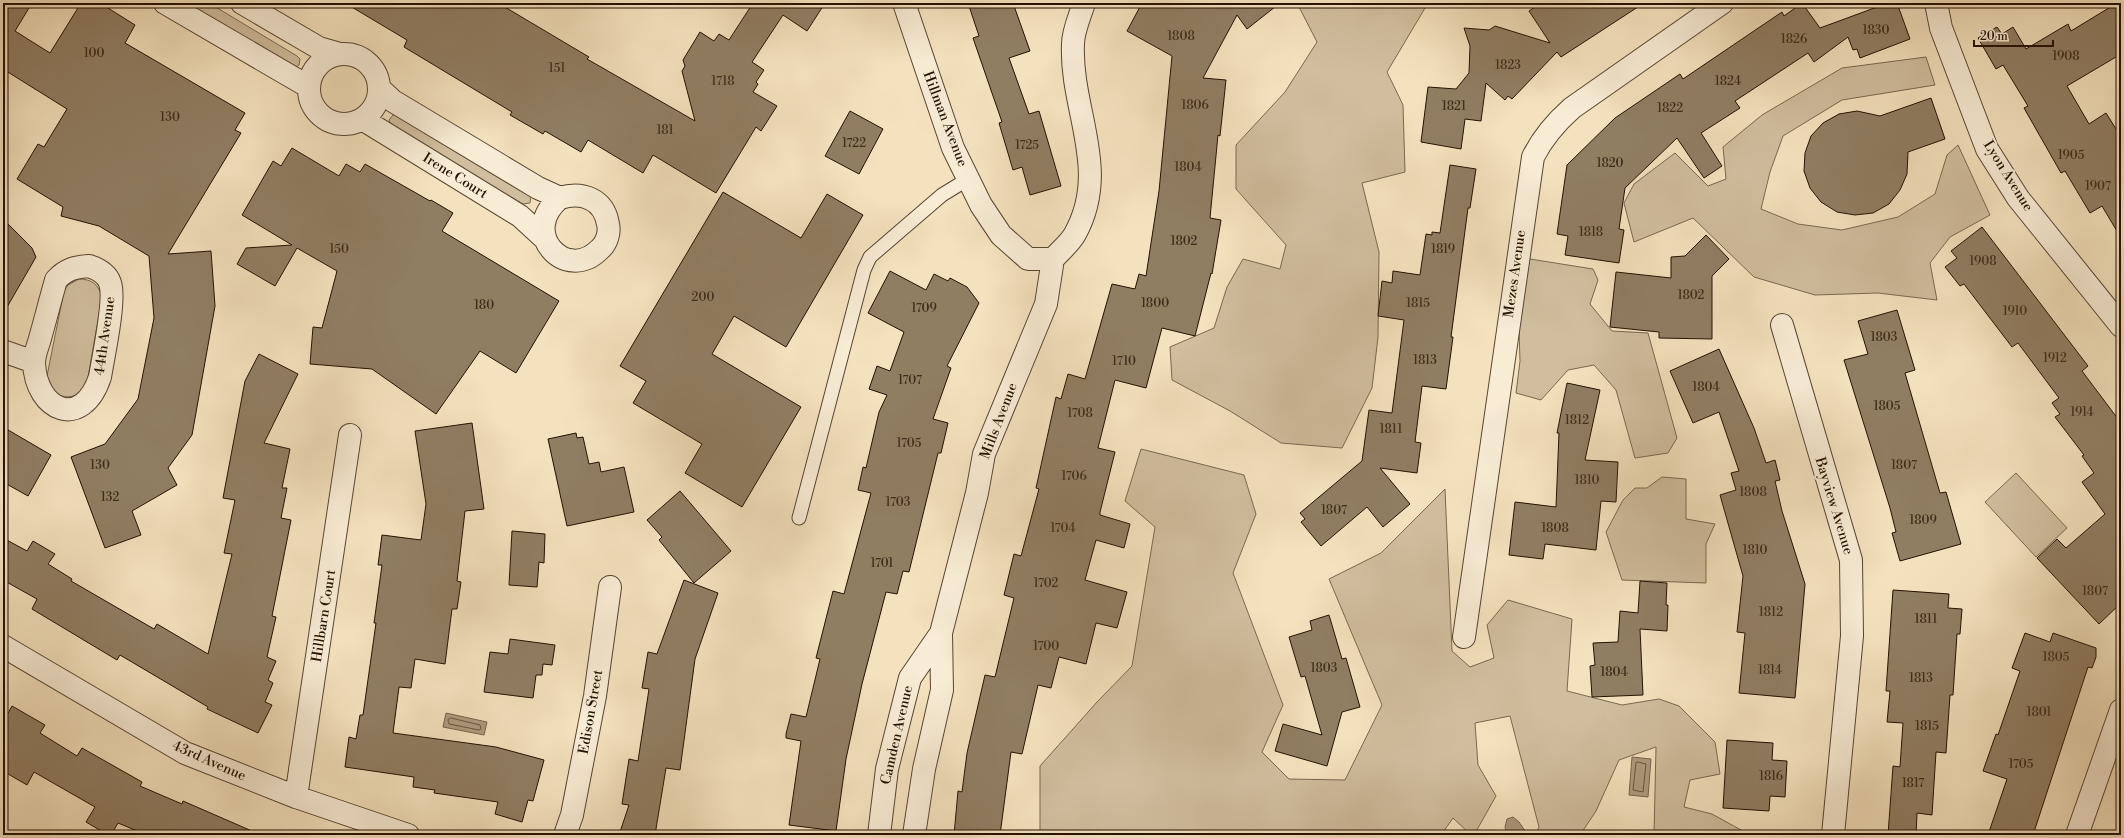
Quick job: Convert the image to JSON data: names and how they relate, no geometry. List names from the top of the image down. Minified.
{"streets":{"street":["Hillman Avenue","Irene Court","Lyon Avenue","Mezes Avenue","44th Avenue","Mills Avenue","Bayview Avenue","Hillbarn Court","Edison Street","Camden Avenue","43rd Avenue"]},"crossings":[["Hillman Avenue","Mills Avenue"],["Mills Avenue","Camden Avenue"],["Hillbarn Court","43rd Avenue"]],"house_numbers":["1830","1808","1826","100","1908","1823","151","1718","1824","1806","1821","1822","130","181","1722","1725","1905","1820","1804","1907","1818","1802","150","1819","1908","1802","200","1800","1815","180","1709","1910","1803","1912","1813","1710","1707","1804","1805","1914","1708","1812","1811","1705","130","1807","1706","1810","1808","132","1703","1807","1809","1704","1808","1810","1701","1702","1807","1812","1811","1700","1805","1803","1814","1804","1813","1801","1815","1705","1816","1817"],"scale_bar":"20 m"}
